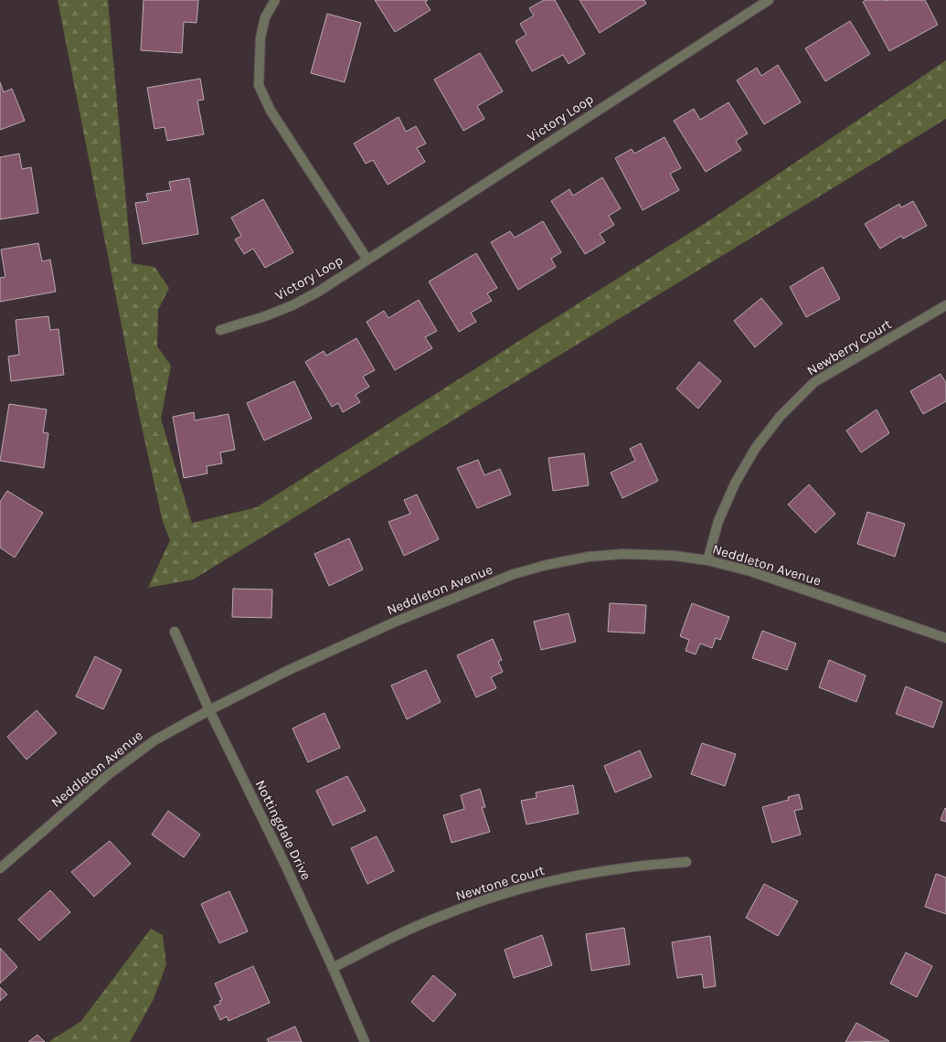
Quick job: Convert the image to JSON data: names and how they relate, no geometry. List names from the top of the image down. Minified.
{"streets":{"street":["Victory Loop","Newberry Court","Neddleton Avenue","Nottingdale Drive","Newtone Court"]},"crossings":[["Newberry Court","Neddleton Avenue"],["Neddleton Avenue","Nottingdale Drive"],["Nottingdale Drive","Newtone Court"]]}
